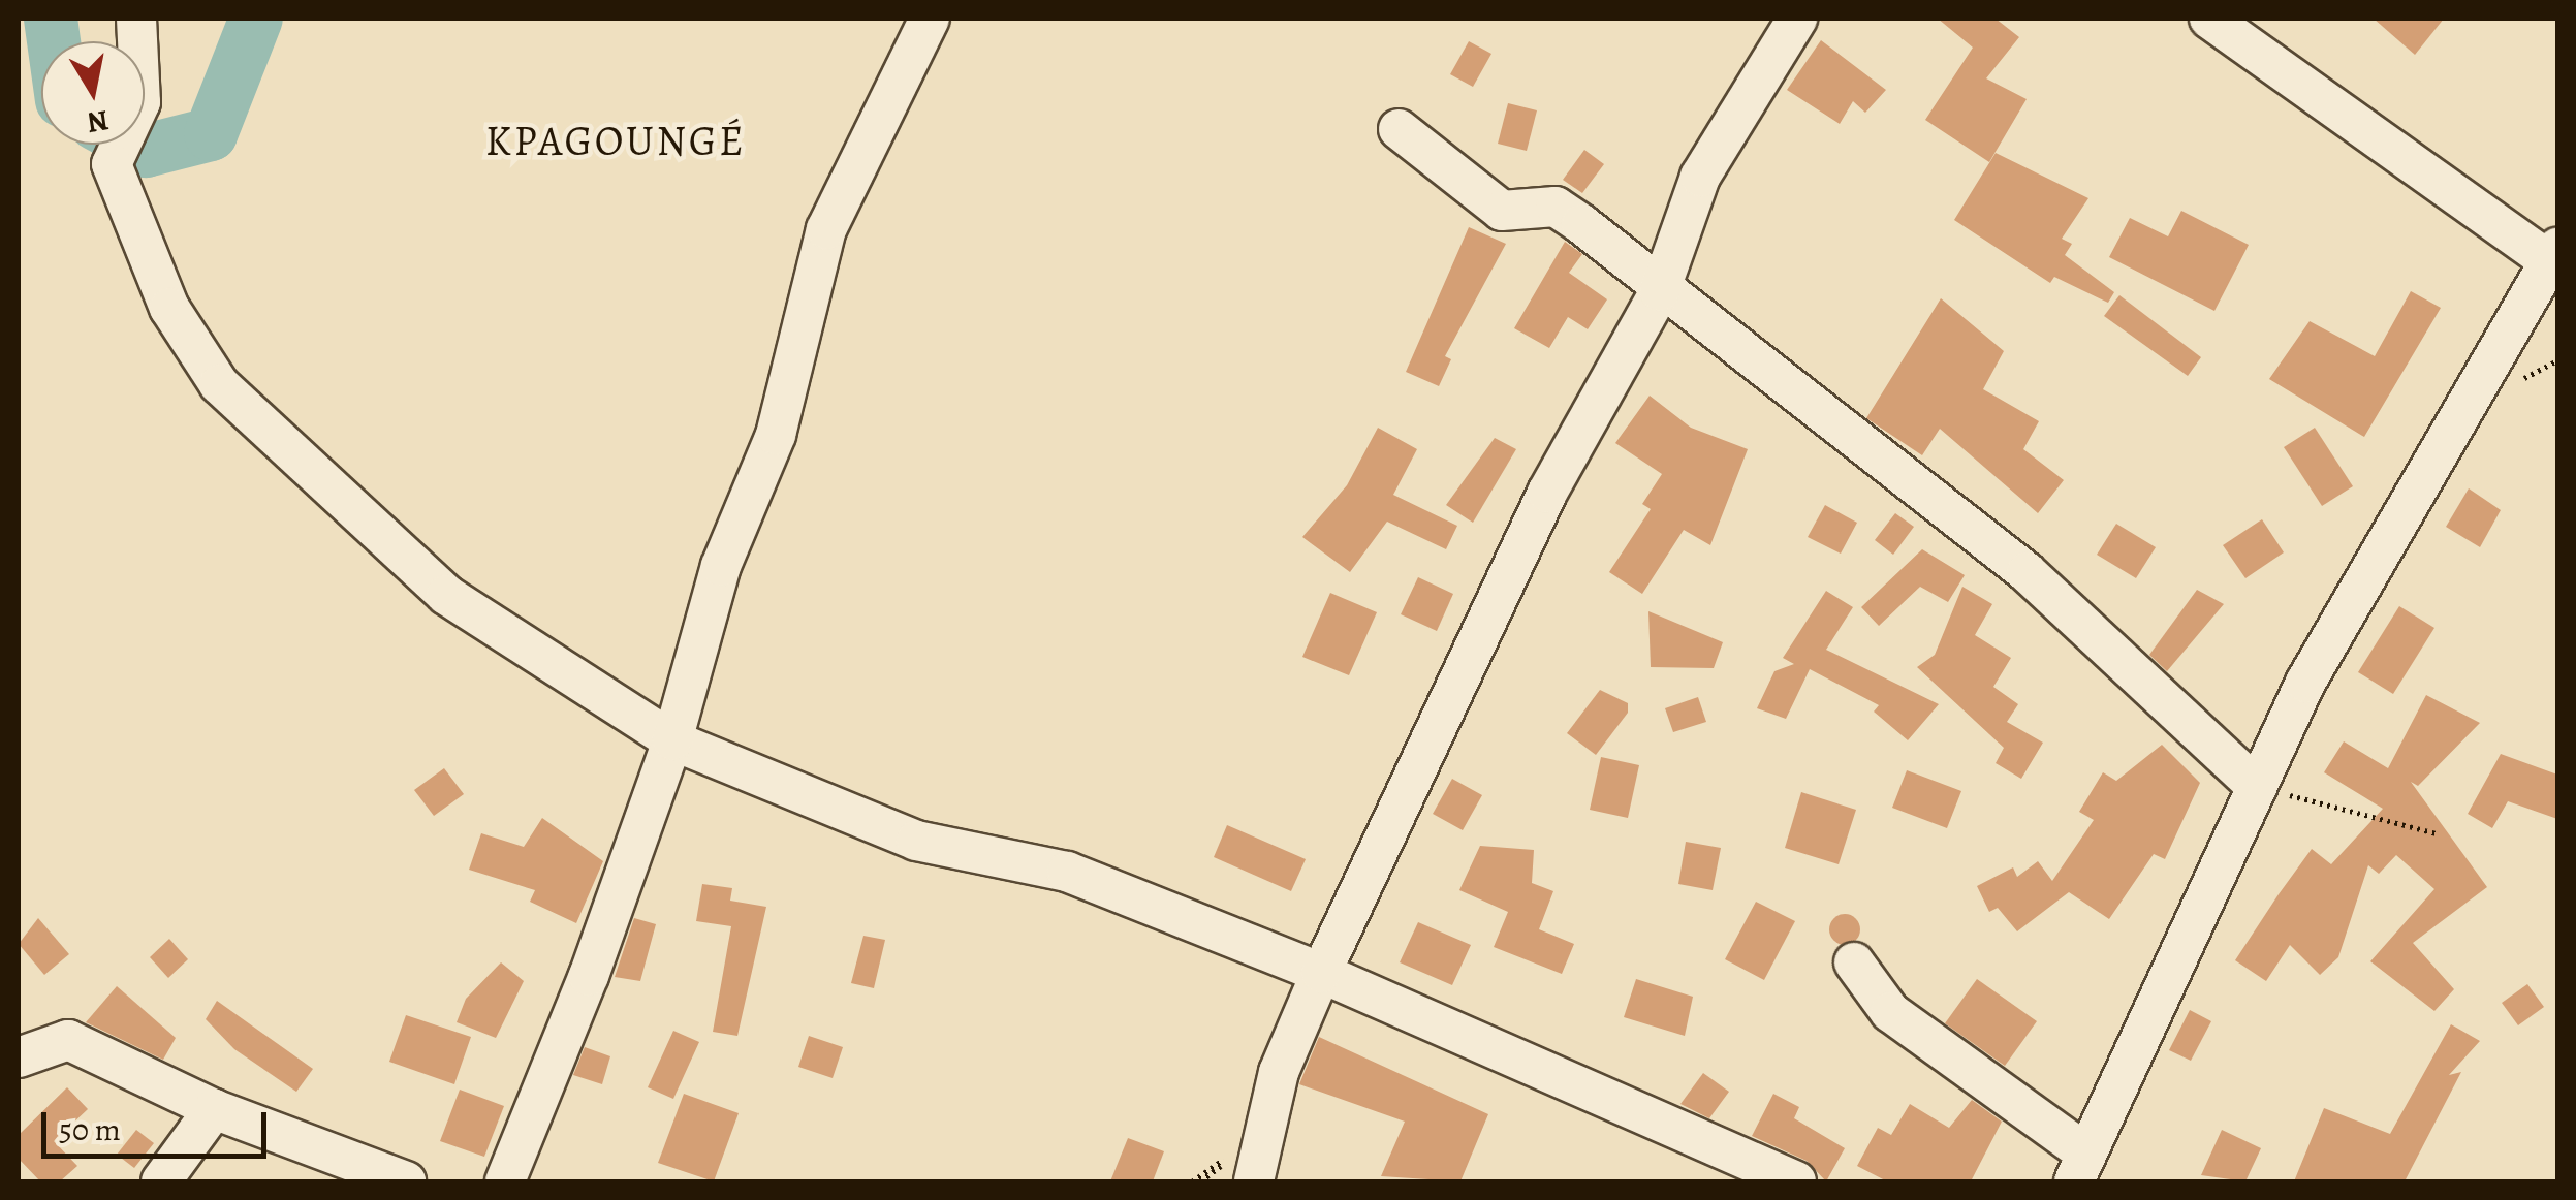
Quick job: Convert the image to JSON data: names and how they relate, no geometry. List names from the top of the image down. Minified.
{"districts":["KPAGOUNGÉ"],"scale_bar":"50 m","north":"bottom"}
